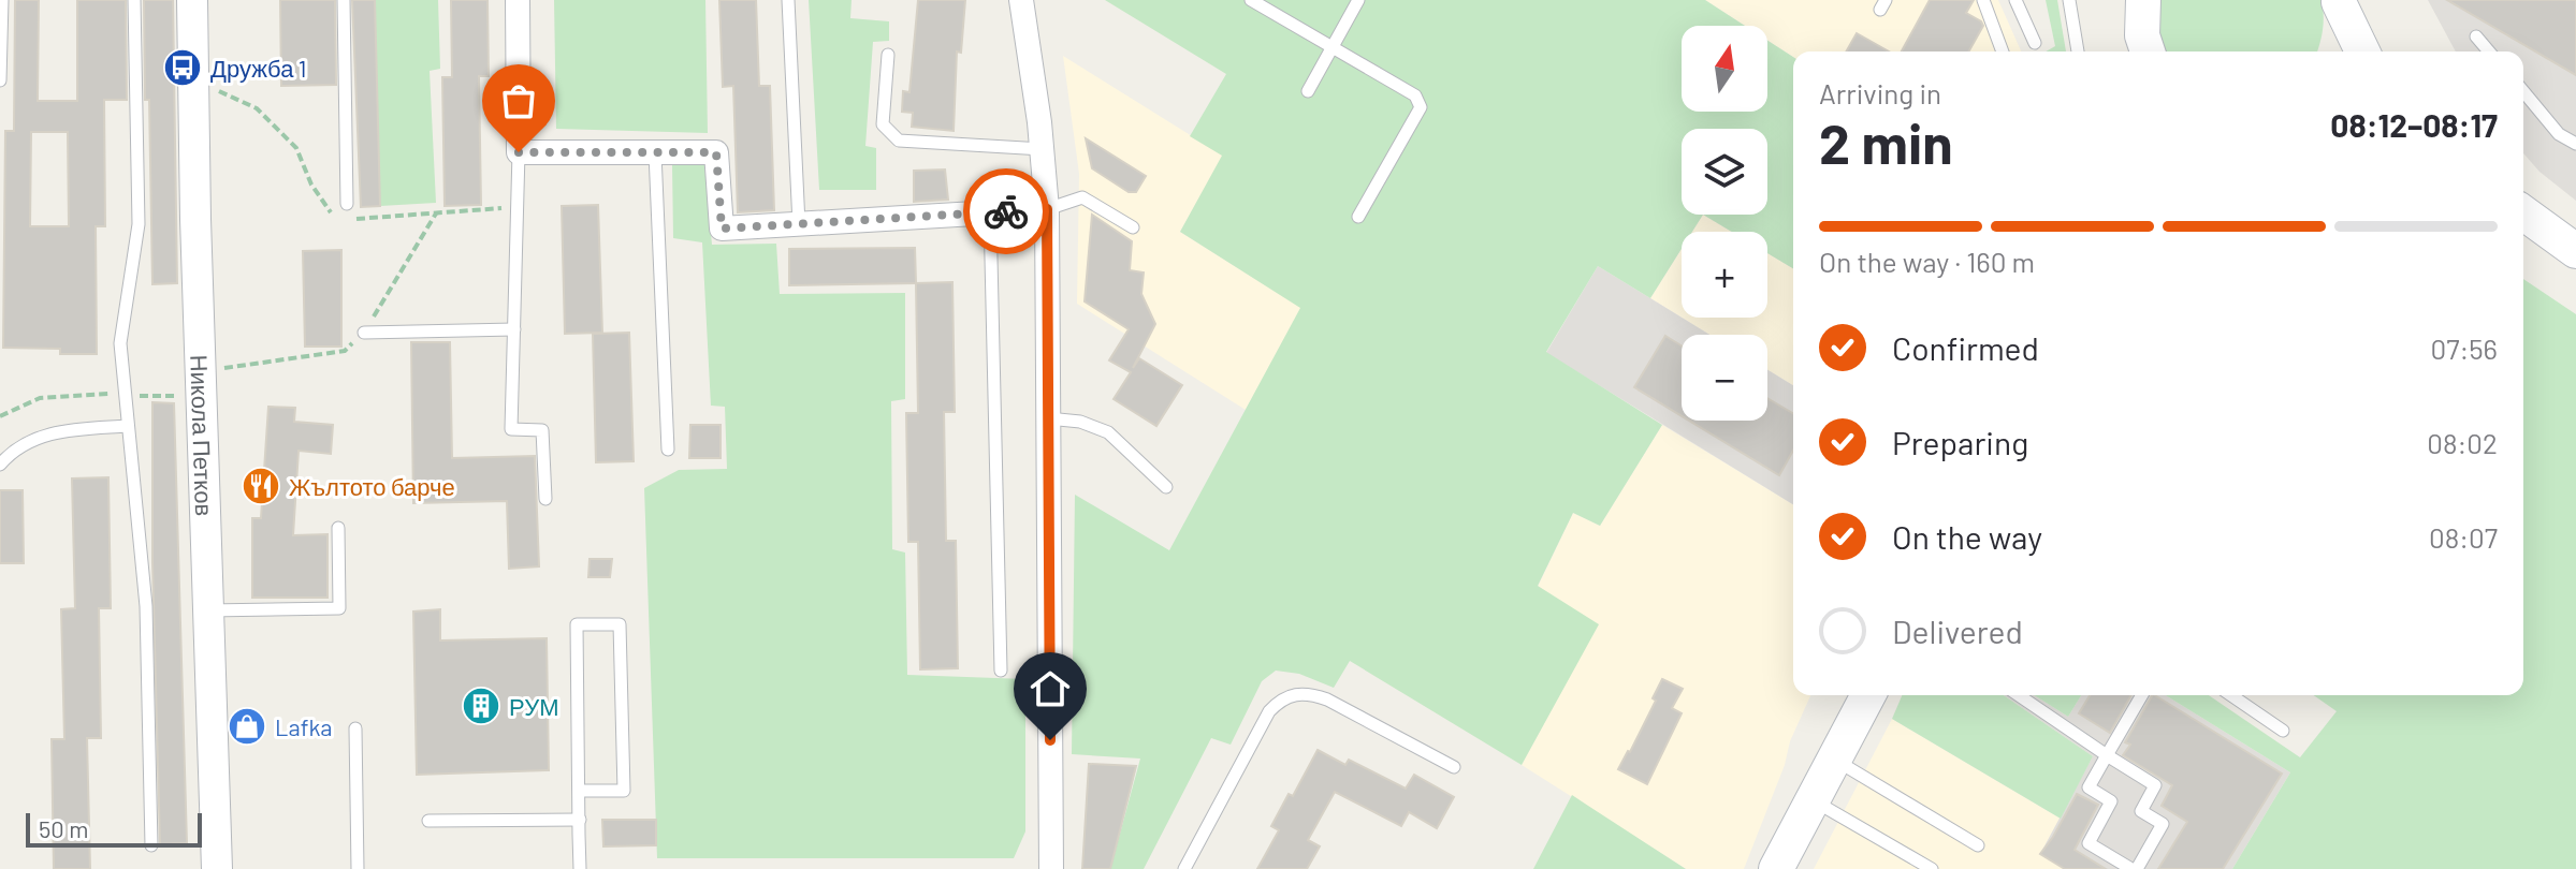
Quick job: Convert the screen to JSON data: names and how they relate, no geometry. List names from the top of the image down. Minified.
{"streets":{"street":["Никола Петков"]},"places":{"bus stop":["Дружба 1"],"restaurant":["Жълтото барче"],"building":["РУМ"],"shop":["Lafka"]},"scale_bar":"50 m","north":"top","page":{"map_buttons":["+","−"],"heading":["2 min","Arriving in","08:12–08:17"],"bar":"On the way · 160 m","list":[["Confirmed","07:56"],["Preparing","08:02"],["On the way","08:07"],"Delivered"],"scale":"50 m"}}
